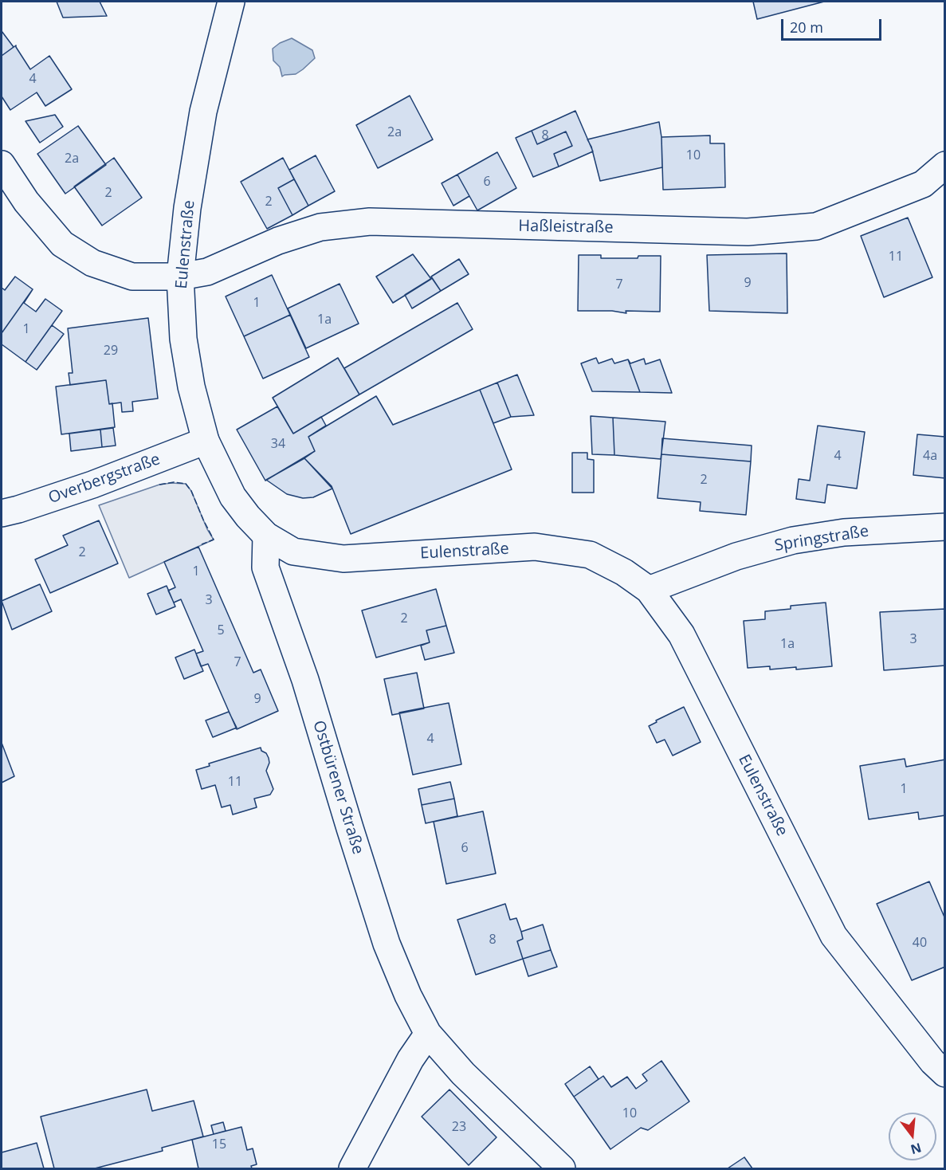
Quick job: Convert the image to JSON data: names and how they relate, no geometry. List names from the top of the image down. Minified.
{"streets":{"street":["Haßleistraße","Eulenstraße","Overbergstraße","Springstraße","Ostbürener Straße"]},"crossings":[["Haßleistraße","Eulenstraße"],["Eulenstraße","Overbergstraße"],["Eulenstraße","Springstraße"],["Eulenstraße","Ostbürener Straße"]],"house_numbers":["4","2a","8","10","2a","6","2","2","11","9","7","1","1a","1","29","34","4","4a","2","2","1","3","2","5","3","1a","7","9","4","11","1","6","8","40","10","23","15"],"scale_bar":"20 m","north":"bottom"}
